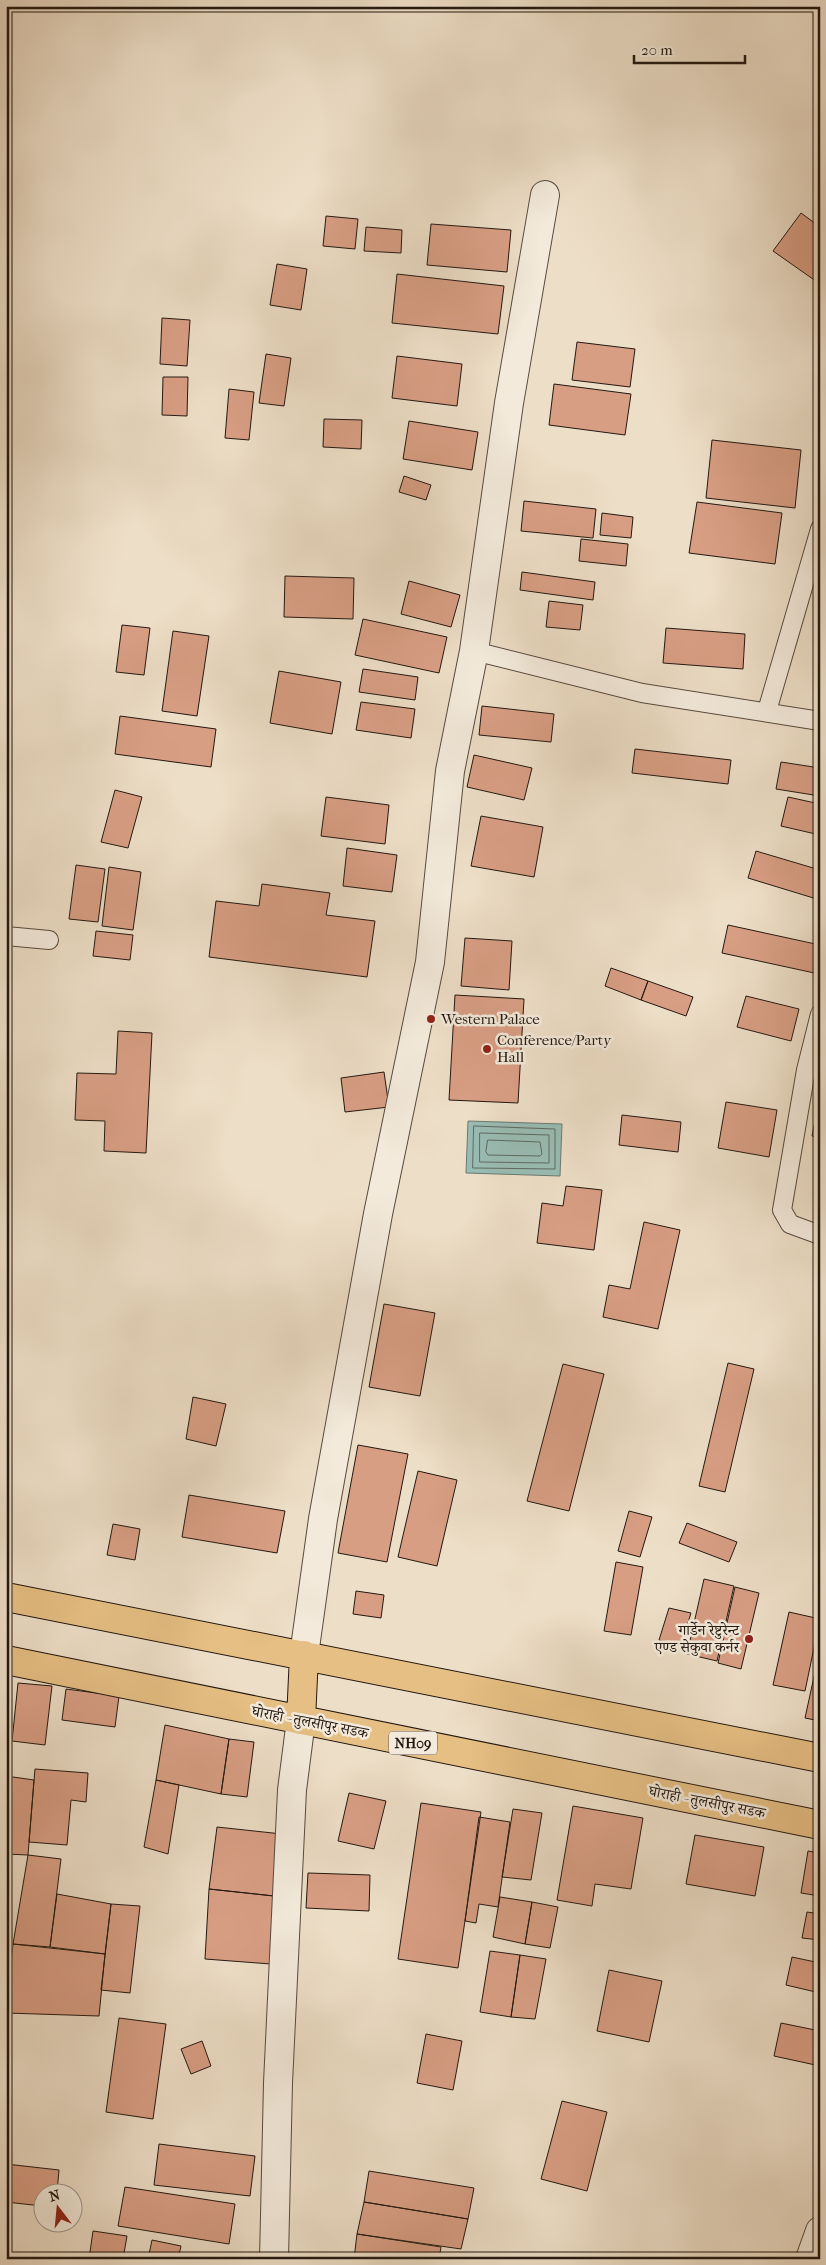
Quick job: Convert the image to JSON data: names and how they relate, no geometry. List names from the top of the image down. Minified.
{"streets":{"main road":["घोराही - तुलसीपुर सडक","NH09"]},"places":["Western Palace","Conference/Party Hall","गार्डेन रेष्टुरेन्ट एण्ड सेकुवा कर्नर"],"scale_bar":"20 m","north":"top"}
